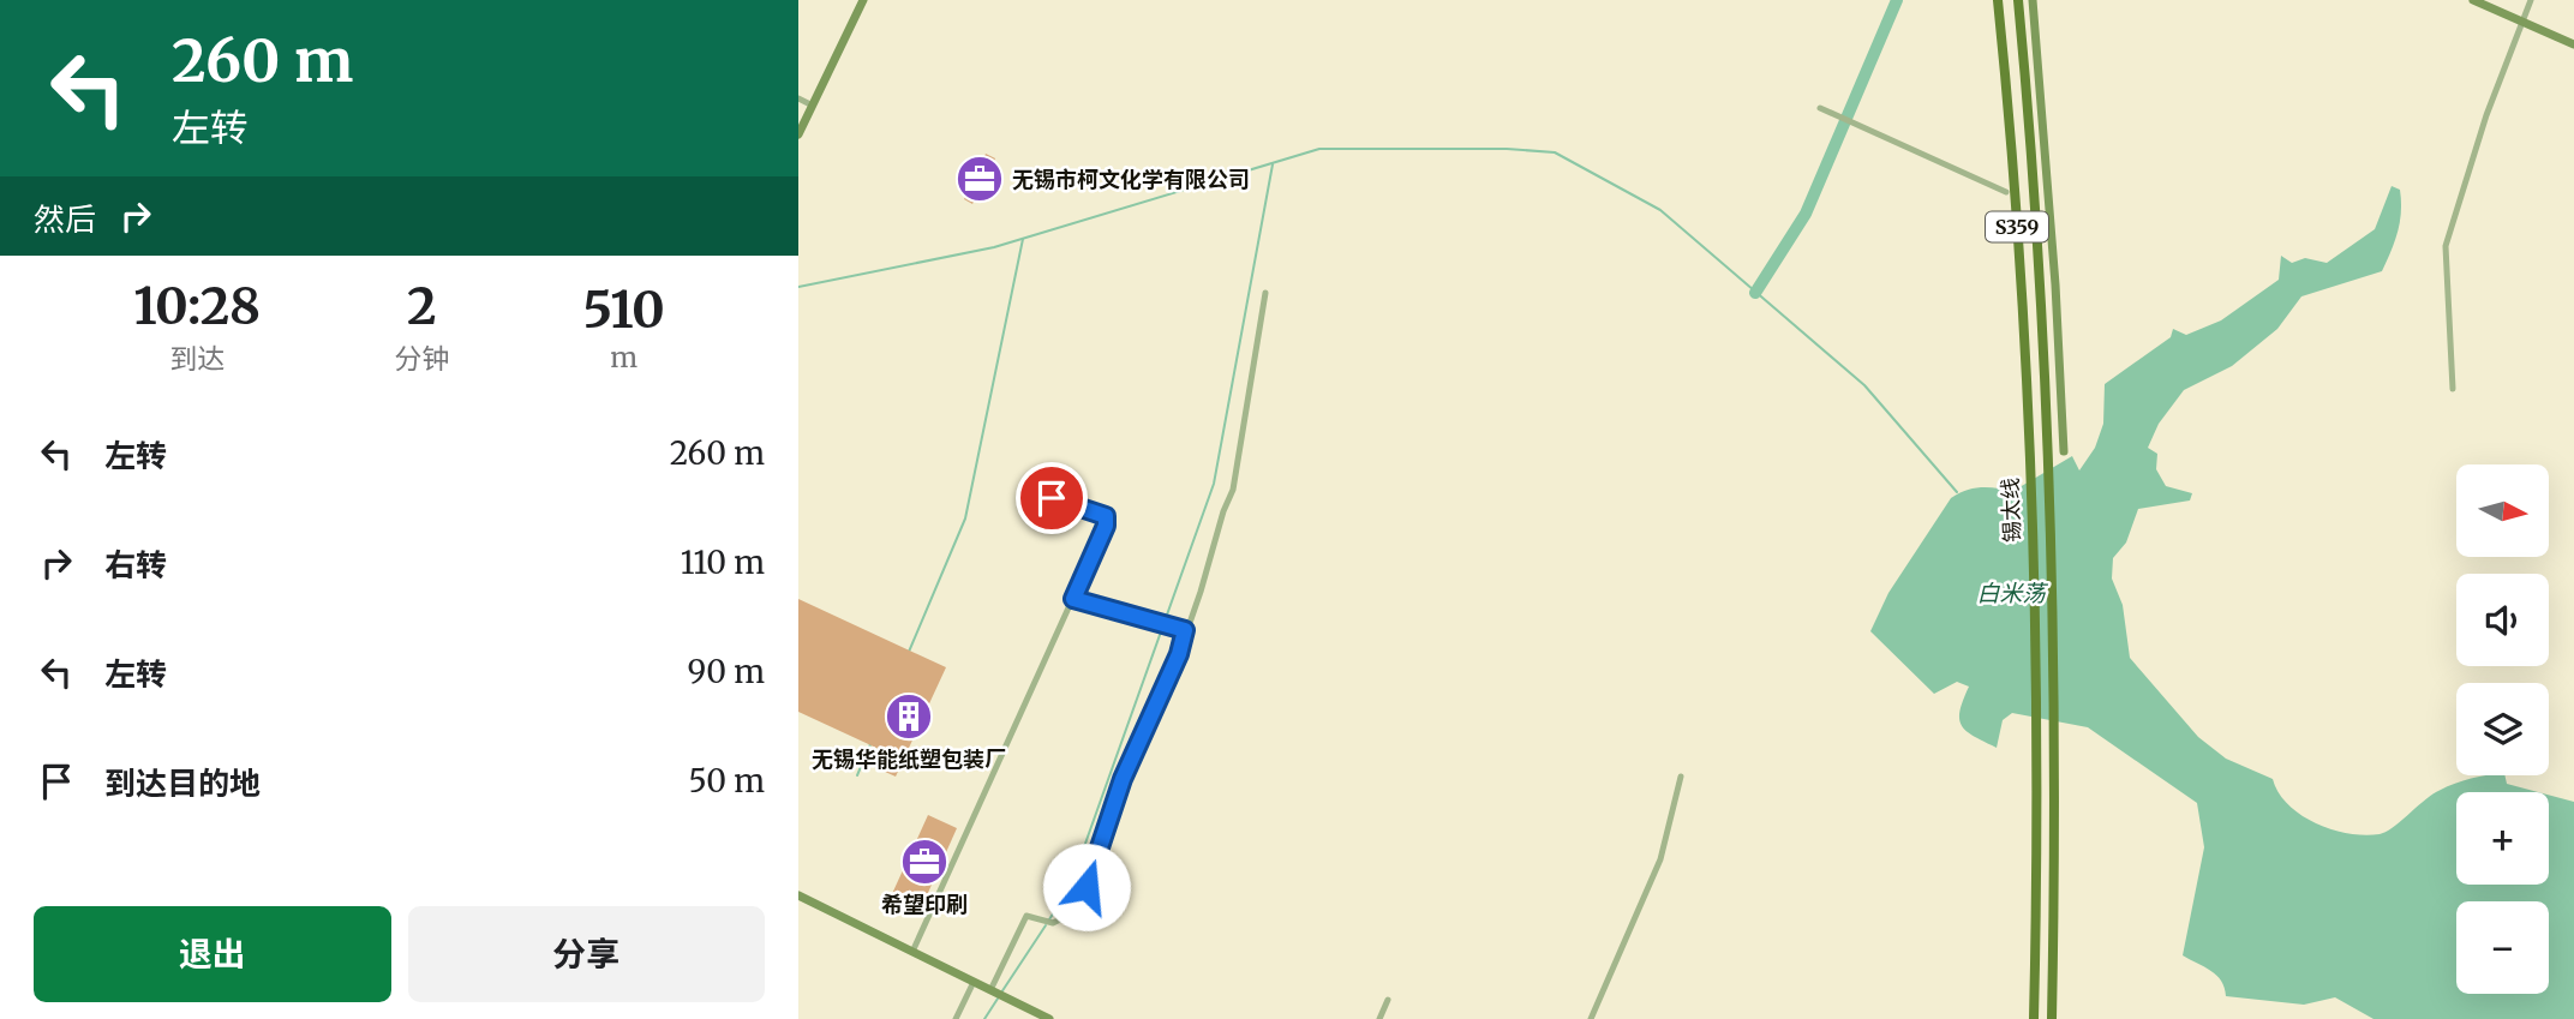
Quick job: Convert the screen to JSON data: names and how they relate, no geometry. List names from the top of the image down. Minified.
{"streets":{"main road":["S359","锡太线"]},"water":["白米荡"],"places":{"office":["无锡市柯文化学有限公司","希望印刷"],"building":["无锡华能纸塑包装厂"]},"north":"right","page":{"turn":["260 m","左转"],"then":"然后","eta":["10:28","到达","2","分钟","510","m"],"list":[{"name":"左转","value":"260 m"},{"name":"右转","value":"110 m"},{"name":"左转","value":"90 m"},{"name":"到达目的地","value":"50 m"}],"map_buttons":["+","−"],"buttons":["退出","分享"]}}
